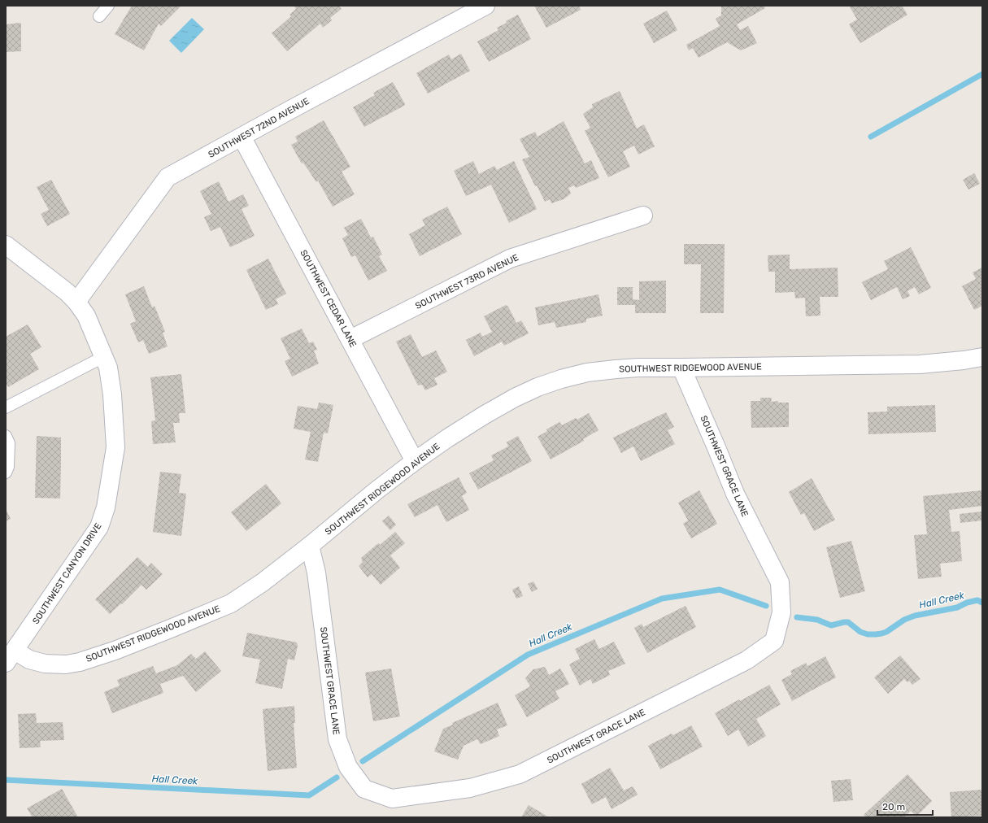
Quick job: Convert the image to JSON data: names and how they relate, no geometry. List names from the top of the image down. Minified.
{"streets":{"street":["SOUTHWEST 72ND AVENUE","SOUTHWEST 73RD AVENUE","SOUTHWEST CEDAR LANE","SOUTHWEST RIDGEWOOD AVENUE","SOUTHWEST GRACE LANE","SOUTHWEST CANYON DRIVE"]},"crossings":[["SOUTHWEST 72ND AVENUE","SOUTHWEST CEDAR LANE"],["SOUTHWEST 72ND AVENUE","SOUTHWEST CANYON DRIVE"],["SOUTHWEST 73RD AVENUE","SOUTHWEST CEDAR LANE"],["SOUTHWEST CEDAR LANE","SOUTHWEST RIDGEWOOD AVENUE"],["SOUTHWEST RIDGEWOOD AVENUE","SOUTHWEST GRACE LANE"],["SOUTHWEST RIDGEWOOD AVENUE","SOUTHWEST CANYON DRIVE"]],"water":["Hall Creek"],"scale_bar":"20 m"}
